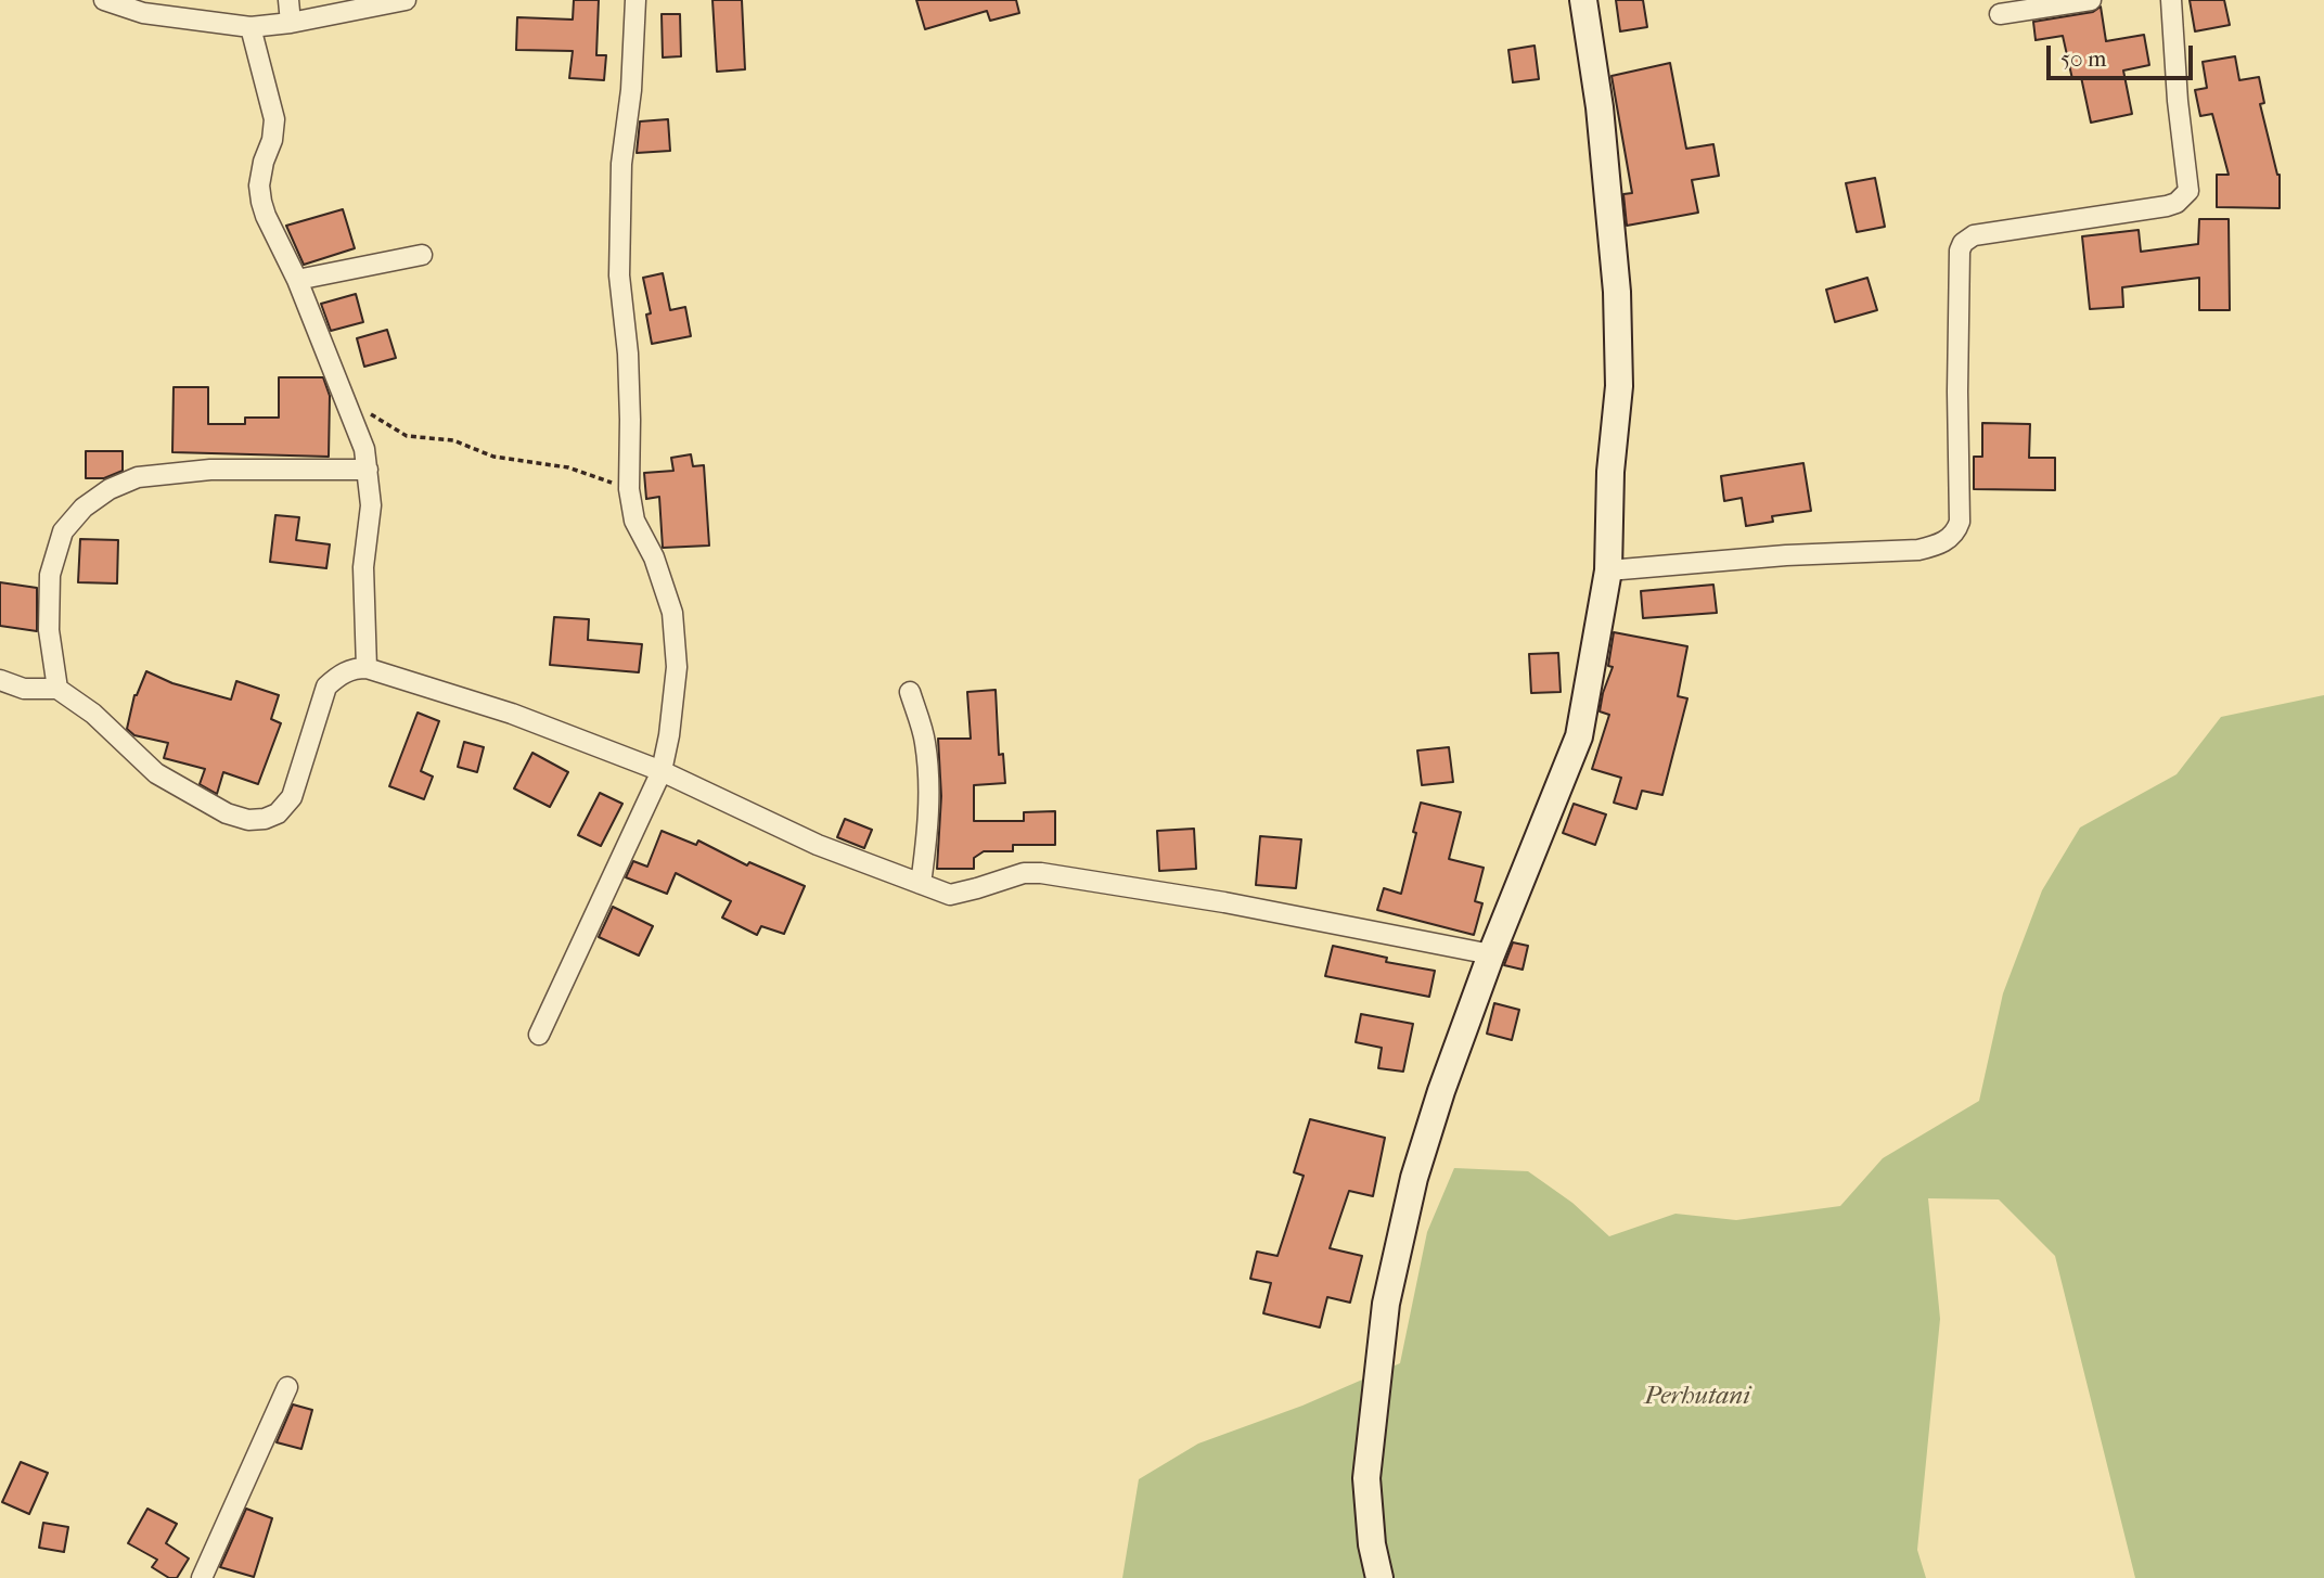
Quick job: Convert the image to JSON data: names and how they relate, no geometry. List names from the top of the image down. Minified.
{"parks":["Perhutani"],"scale_bar":"50 m"}
